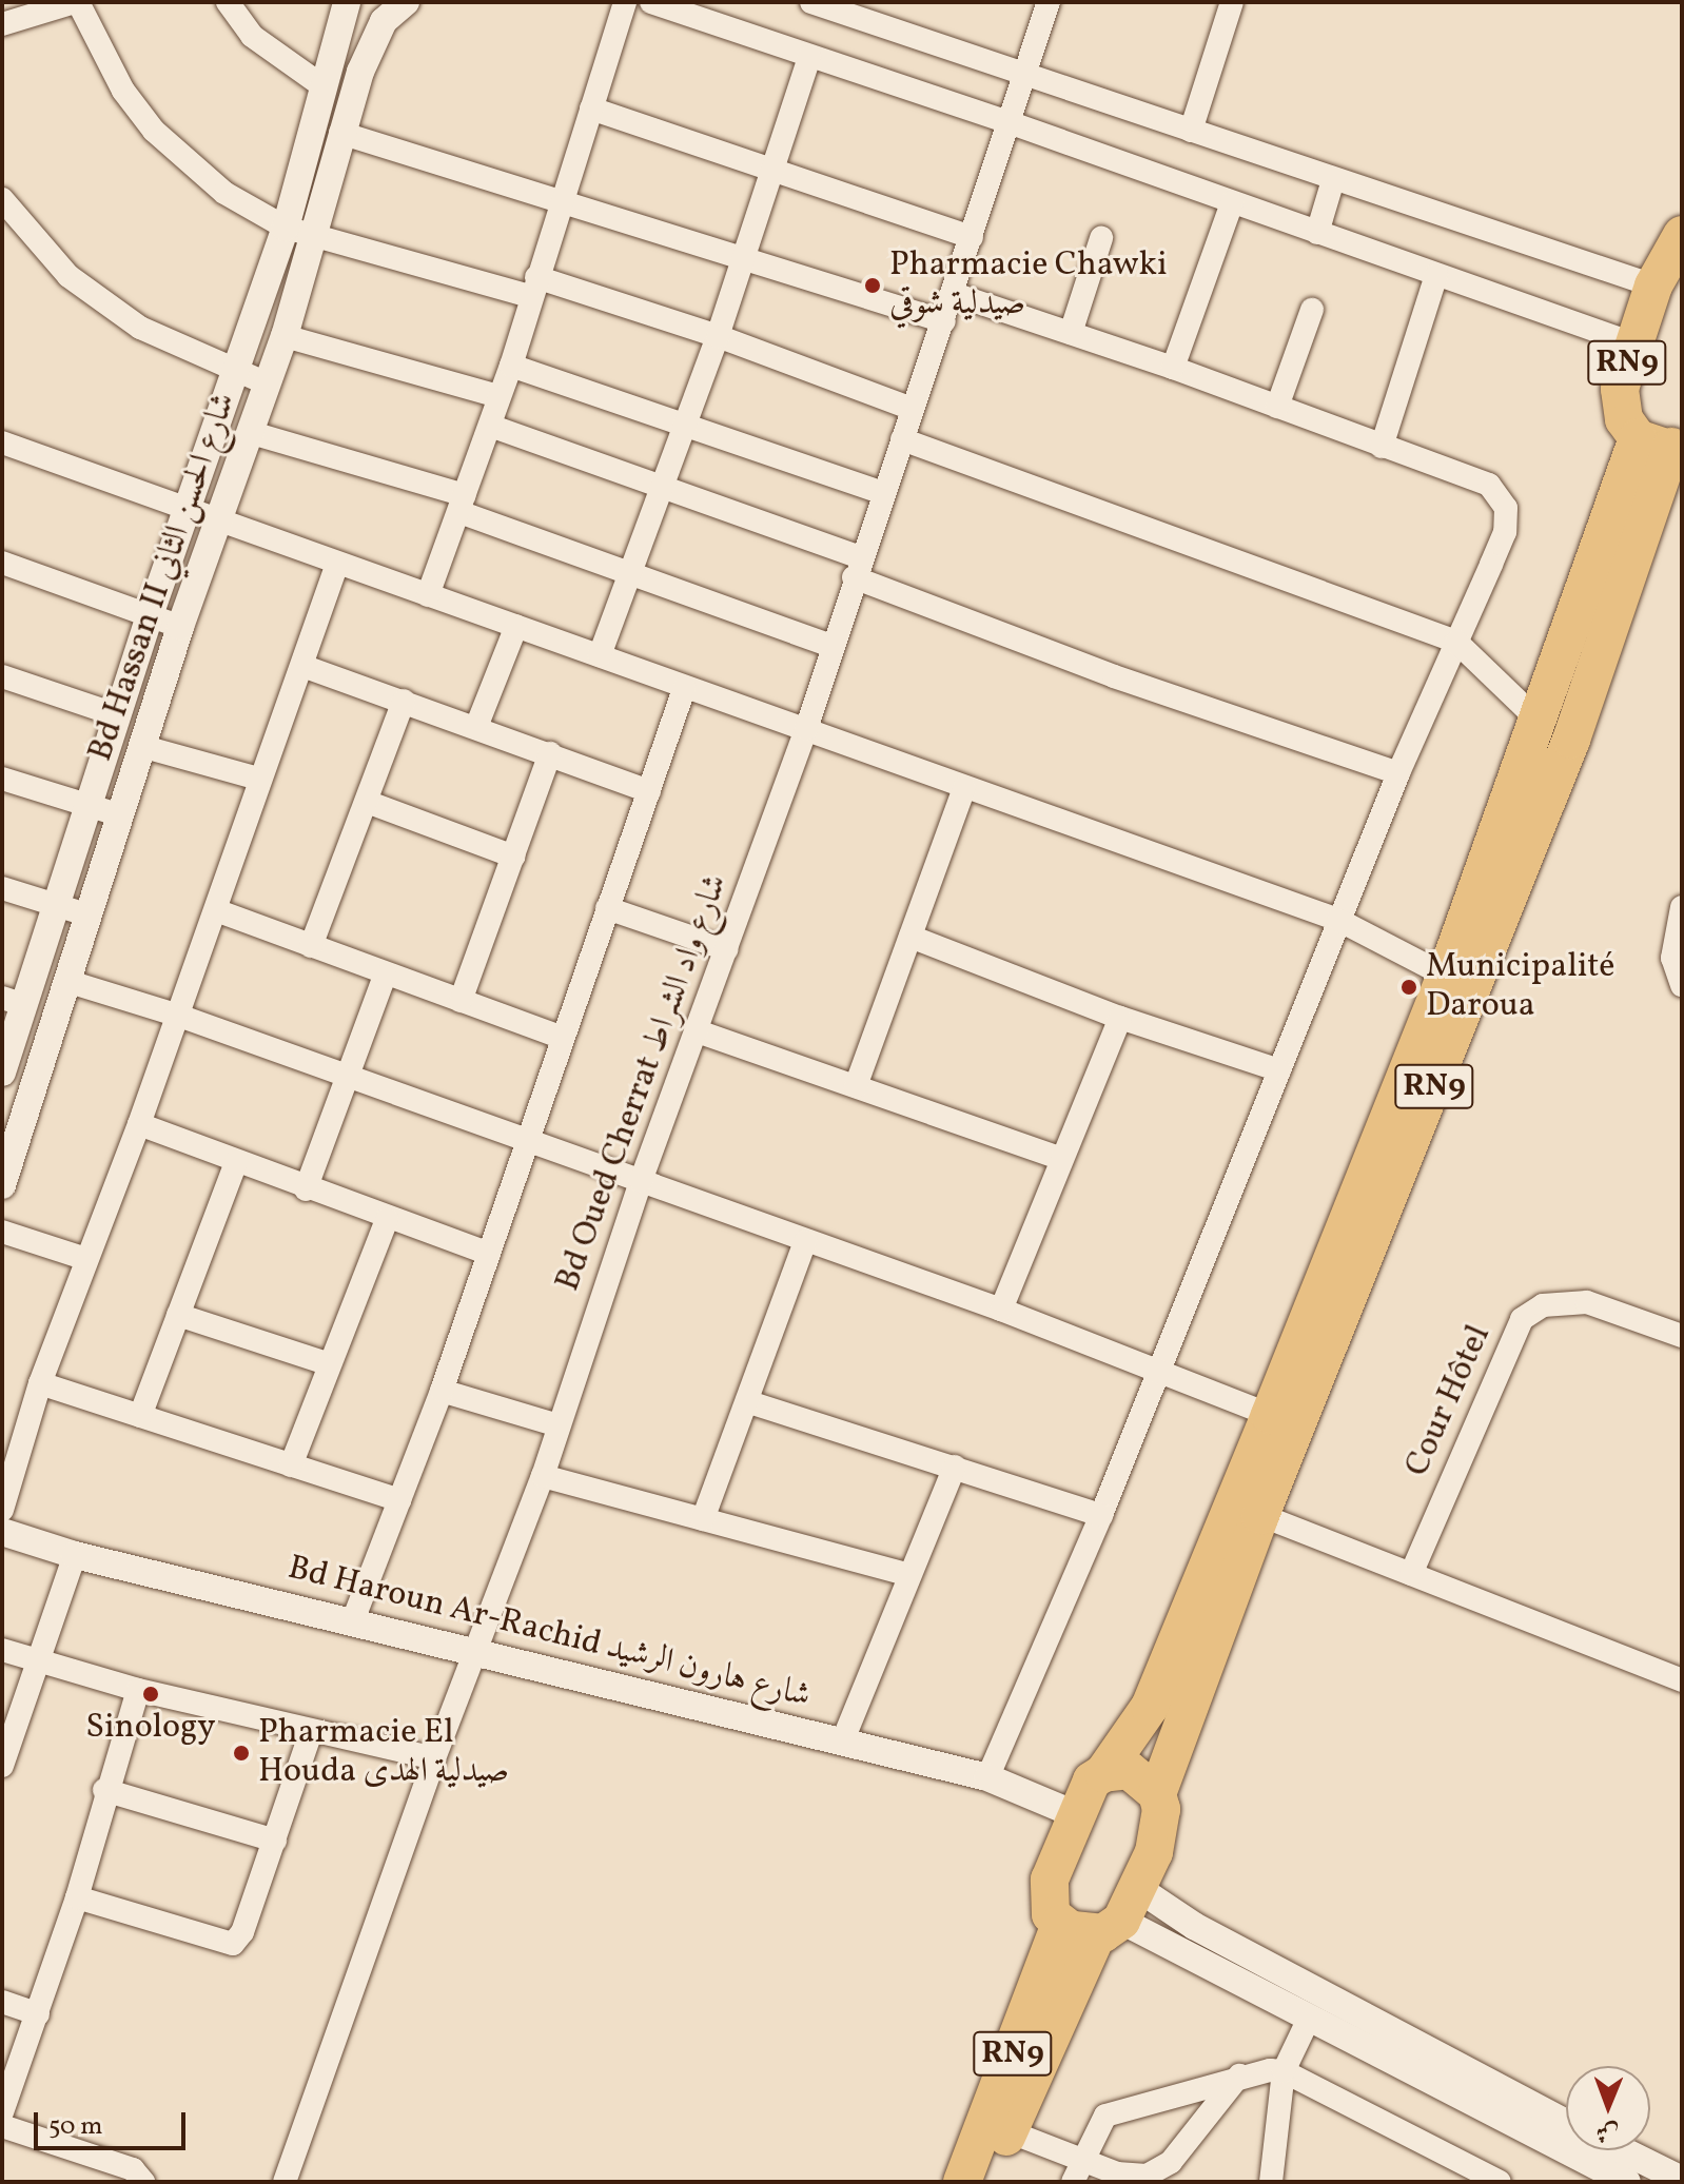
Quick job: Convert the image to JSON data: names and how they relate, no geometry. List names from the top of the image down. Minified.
{"streets":{"highway":["RN9"],"street":["Bd Hassan II شارع الحسن الثاني","Bd Oued Cherrat شارع واد الشراط","Cour Hôtel","Bd Haroun Ar-Rachid شارع هارون الرشيد"]},"crossings":[["RN9","Bd Haroun Ar-Rachid شارع هارون الرشيد"],["Bd Oued Cherrat شارع واد الشراط","Bd Haroun Ar-Rachid شارع هارون الرشيد"]],"places":["Pharmacie Chawki صيدلية شوقي","Municipalité Daroua","Sinology","Pharmacie El Houda صيدلية الهدى"],"scale_bar":"50 m","north":"bottom"}
